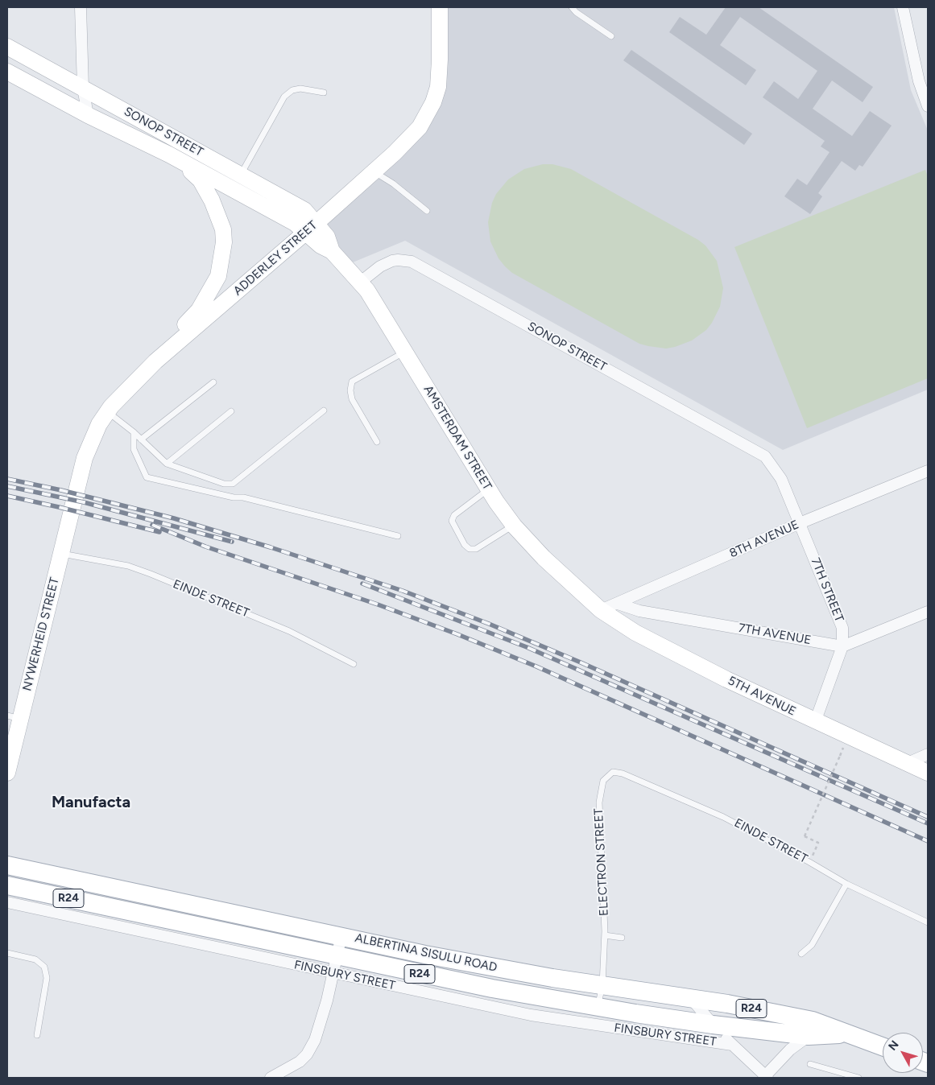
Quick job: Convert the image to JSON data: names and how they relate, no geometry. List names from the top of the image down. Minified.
{"streets":{"main road":["R24","ALBERTINA SISULU ROAD"],"street":["SONOP STREET","ADDERLEY STREET","AMSTERDAM STREET","8TH AVENUE","7TH STREET","NYWERHEID STREET","7TH AVENUE","5TH AVENUE","FINSBURY STREET"],"lane":["EINDE STREET","ELECTRON STREET"]},"crossings":[["SONOP STREET","ADDERLEY STREET"],["SONOP STREET","AMSTERDAM STREET"],["SONOP STREET","7TH STREET"],["ADDERLEY STREET","AMSTERDAM STREET"],["ADDERLEY STREET","NYWERHEID STREET"],["AMSTERDAM STREET","8TH AVENUE"],["AMSTERDAM STREET","5TH AVENUE"],["8TH AVENUE","7TH STREET"],["8TH AVENUE","7TH AVENUE"],["8TH AVENUE","5TH AVENUE"],["7TH STREET","7TH AVENUE"],["7TH STREET","5TH AVENUE"],["EINDE STREET","NYWERHEID STREET"],["EINDE STREET","ELECTRON STREET"],["ELECTRON STREET","ALBERTINA SISULU ROAD"]],"districts":["Manufacta"],"north":"top left"}
